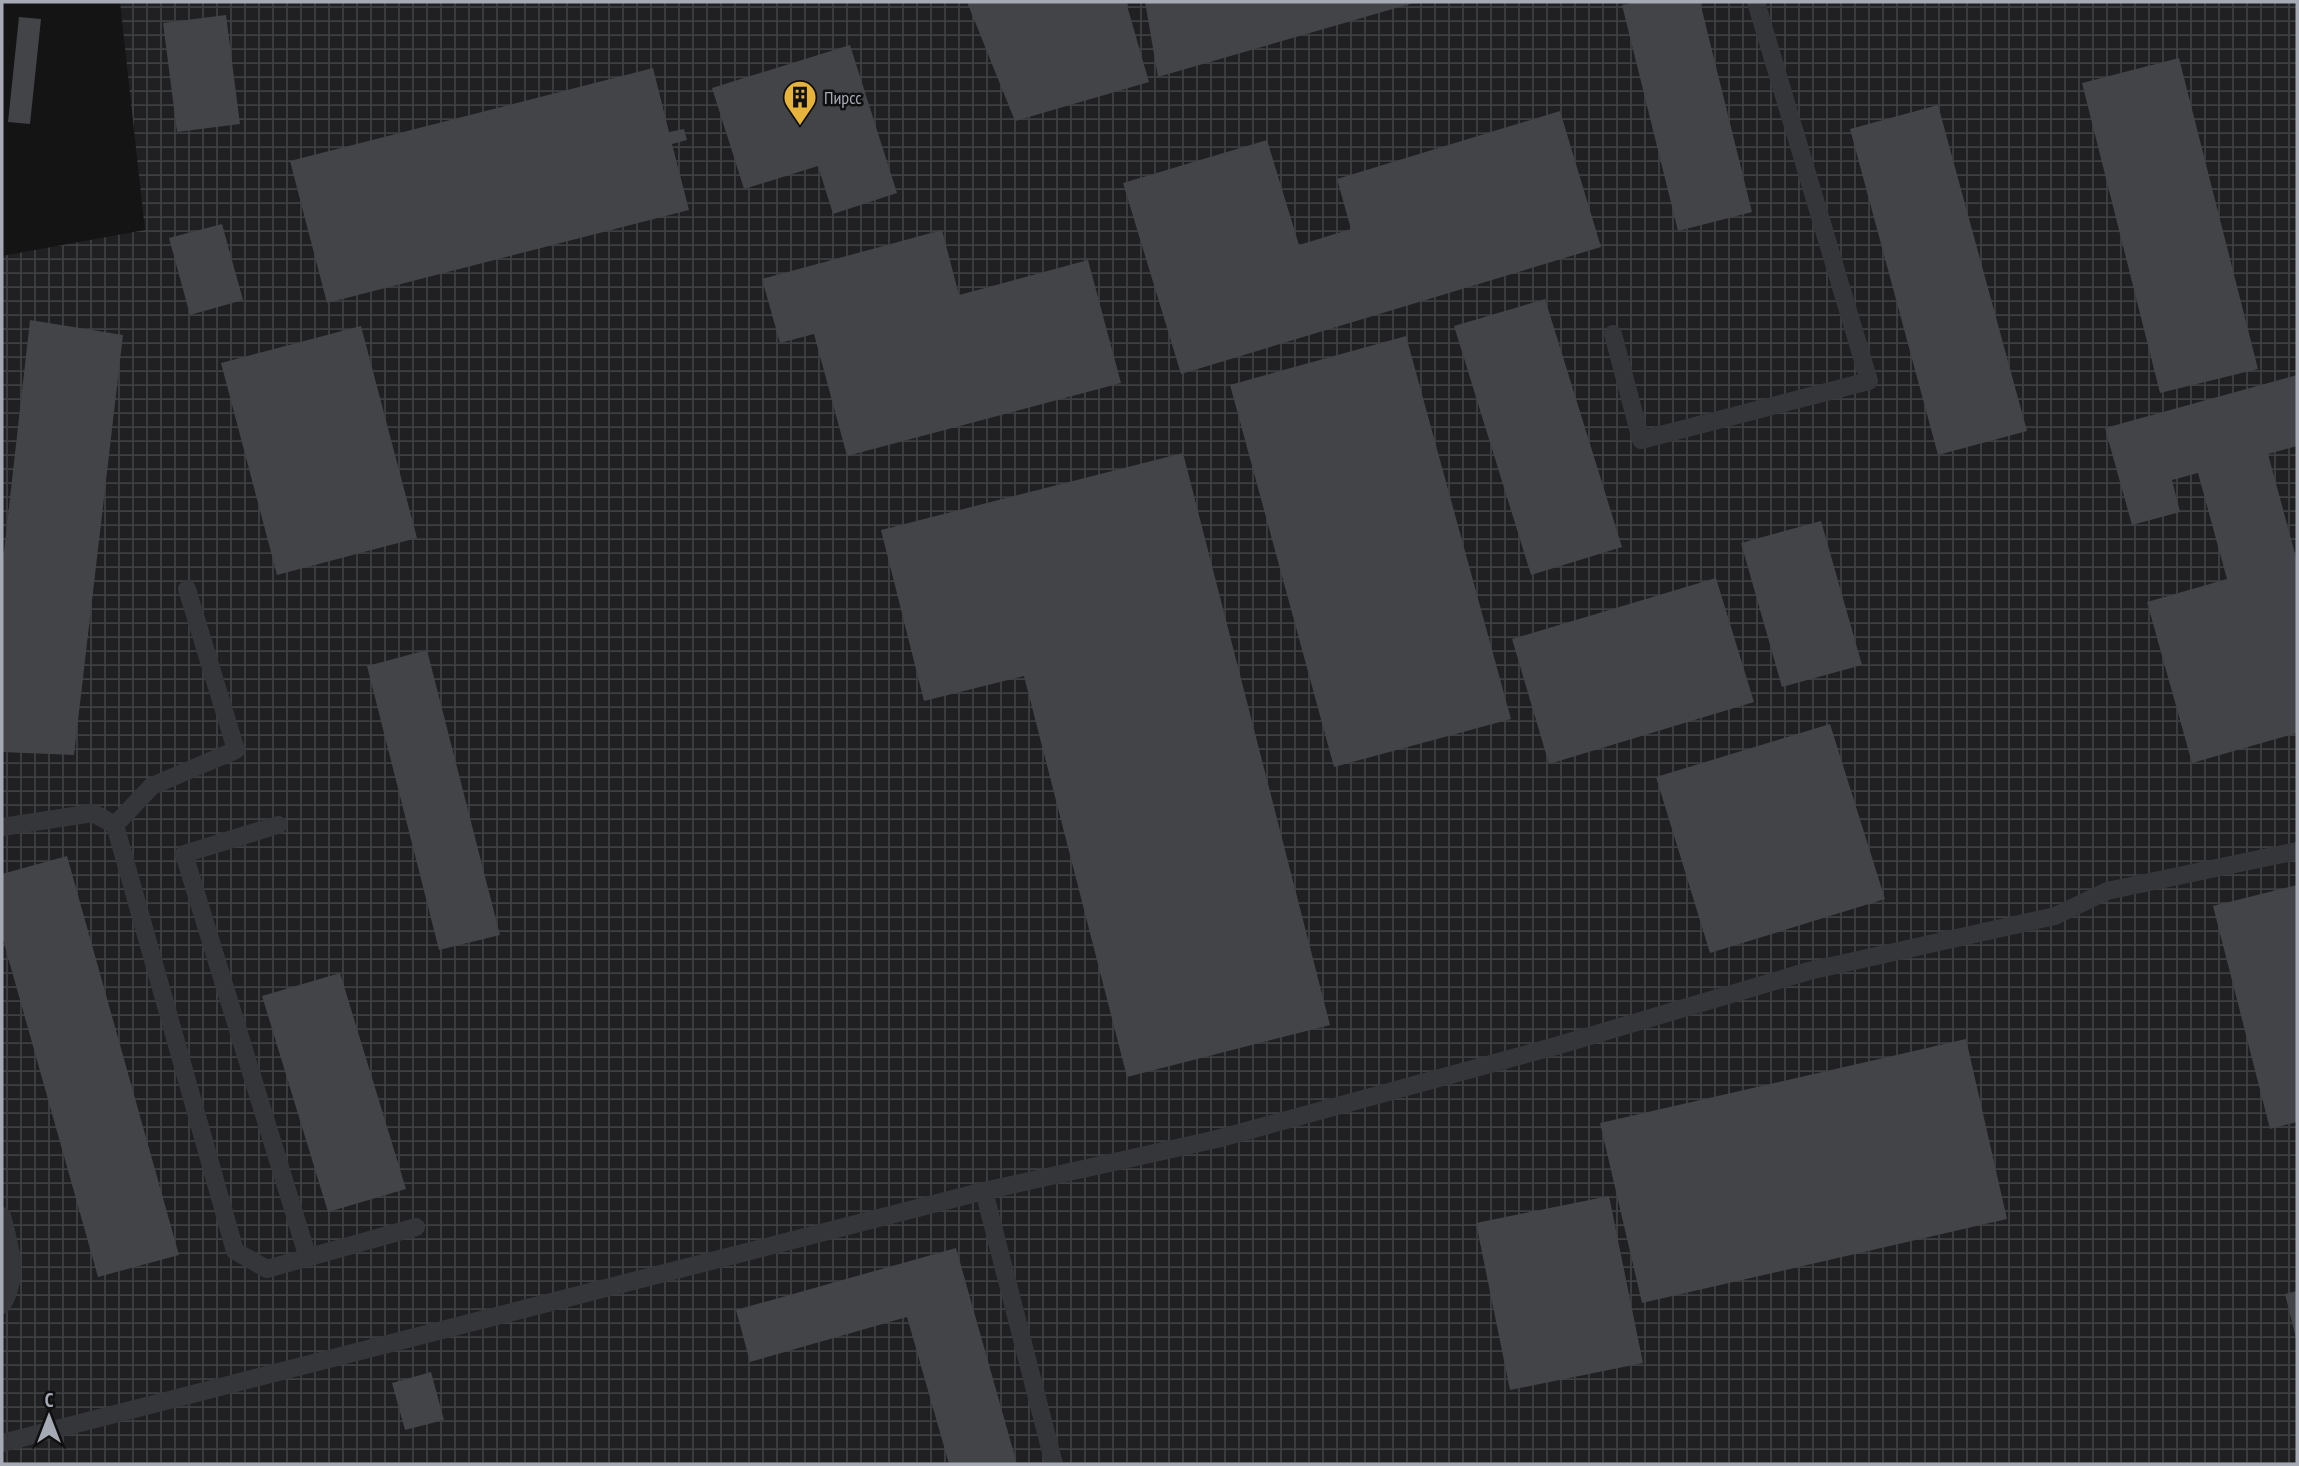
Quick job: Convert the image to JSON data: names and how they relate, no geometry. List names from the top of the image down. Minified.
{"places":{"building":["Пирсс"]},"north":"top"}
